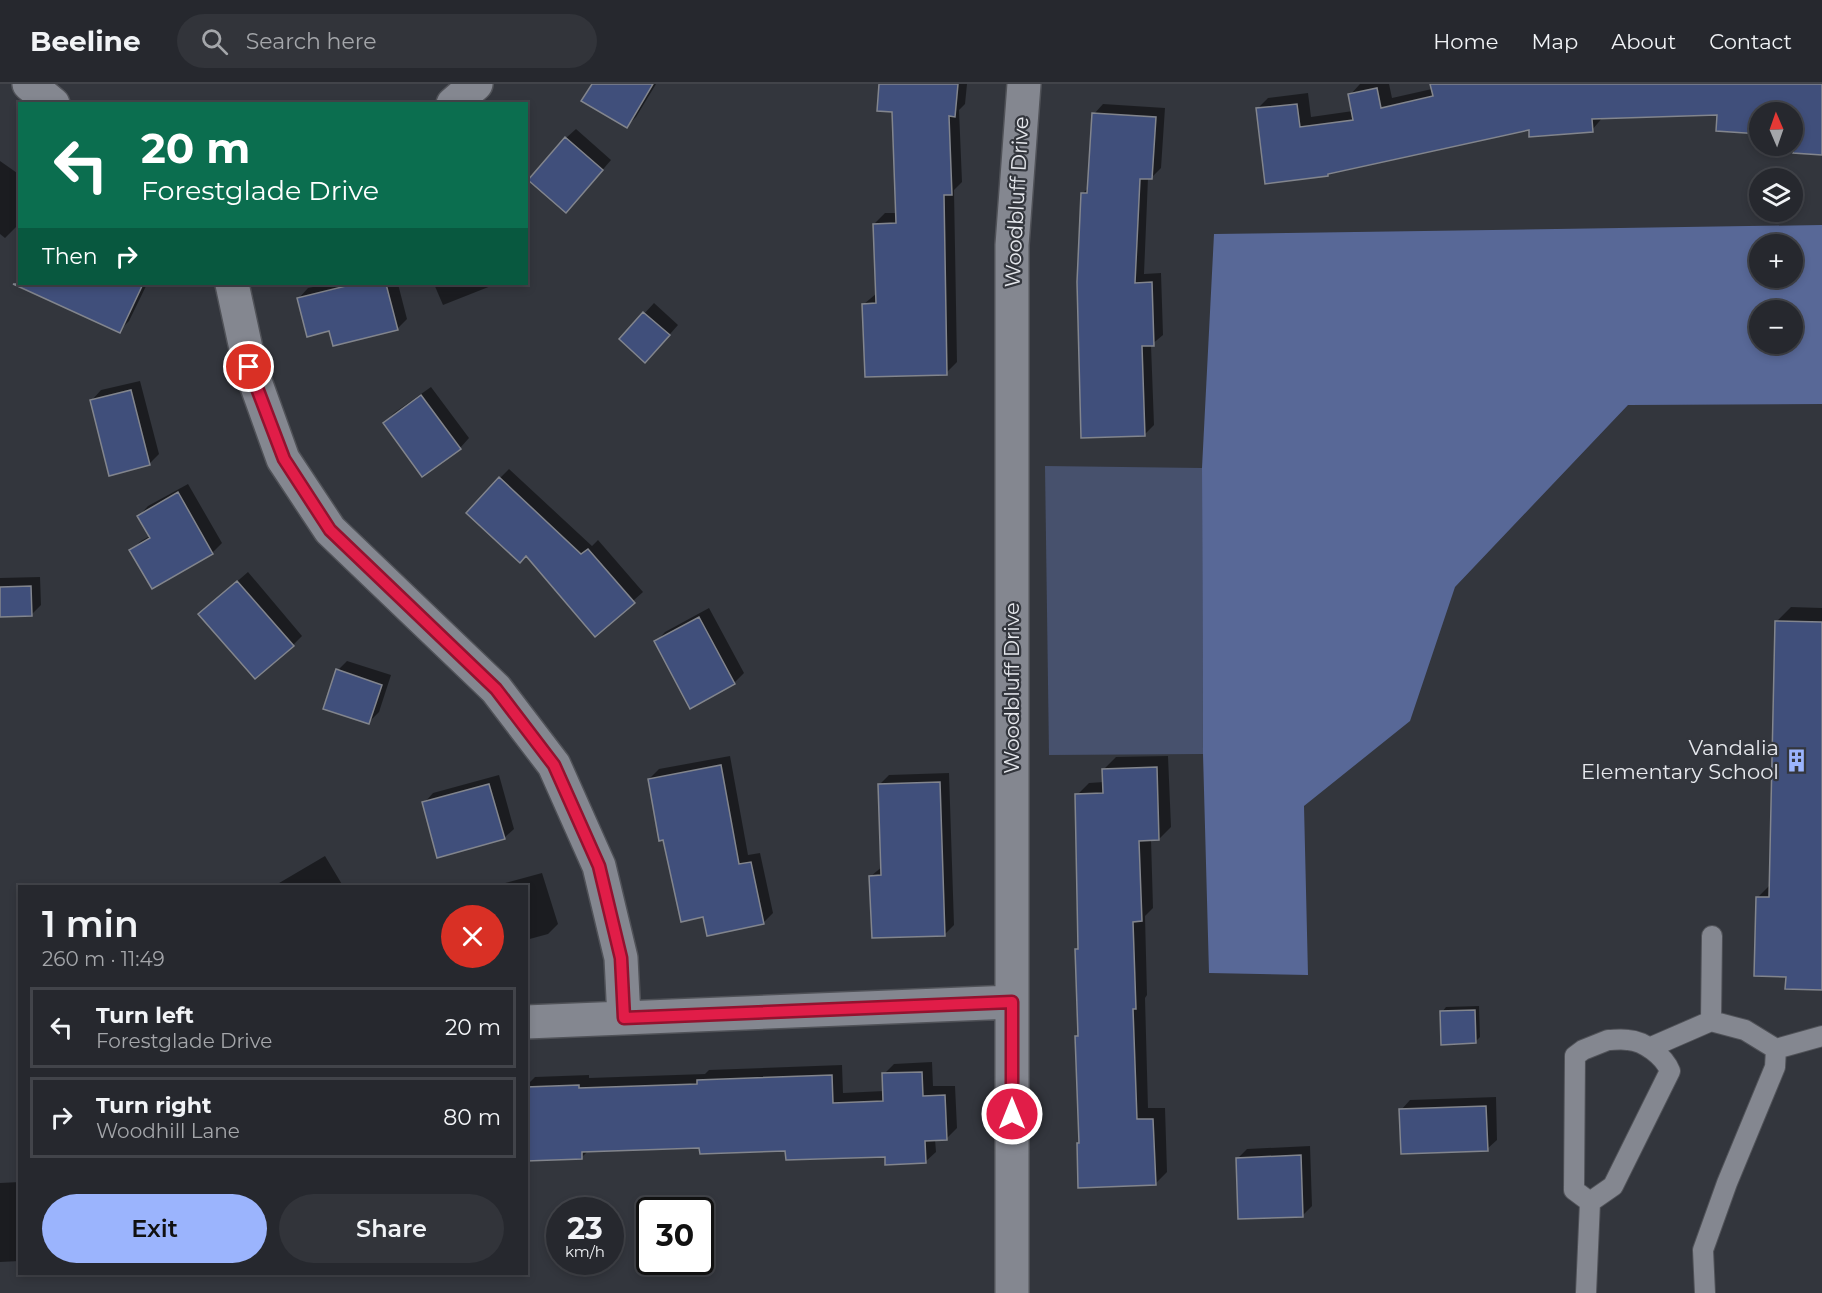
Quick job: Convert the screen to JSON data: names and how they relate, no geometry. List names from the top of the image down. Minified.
{"streets":{"street":["Woodbluff Drive"]},"places":{"building":["Vandalia Elementary School"]},"north":"top","page":{"header":"Beeline","search":"Search here","nav":["Home","Map","About","Contact"],"map_buttons":["+","−"],"turn":["20 m","Forestglade Drive"],"then":"Then","heading":["1 min","260 m · 11:49"],"list":[{"name":"Turn left","note":"Forestglade Drive","value":"20 m"},{"name":"Turn right","note":"Woodhill Lane","value":"80 m"}],"buttons":["Exit","Share"],"speed":"23 km/h","limit":"30"}}
